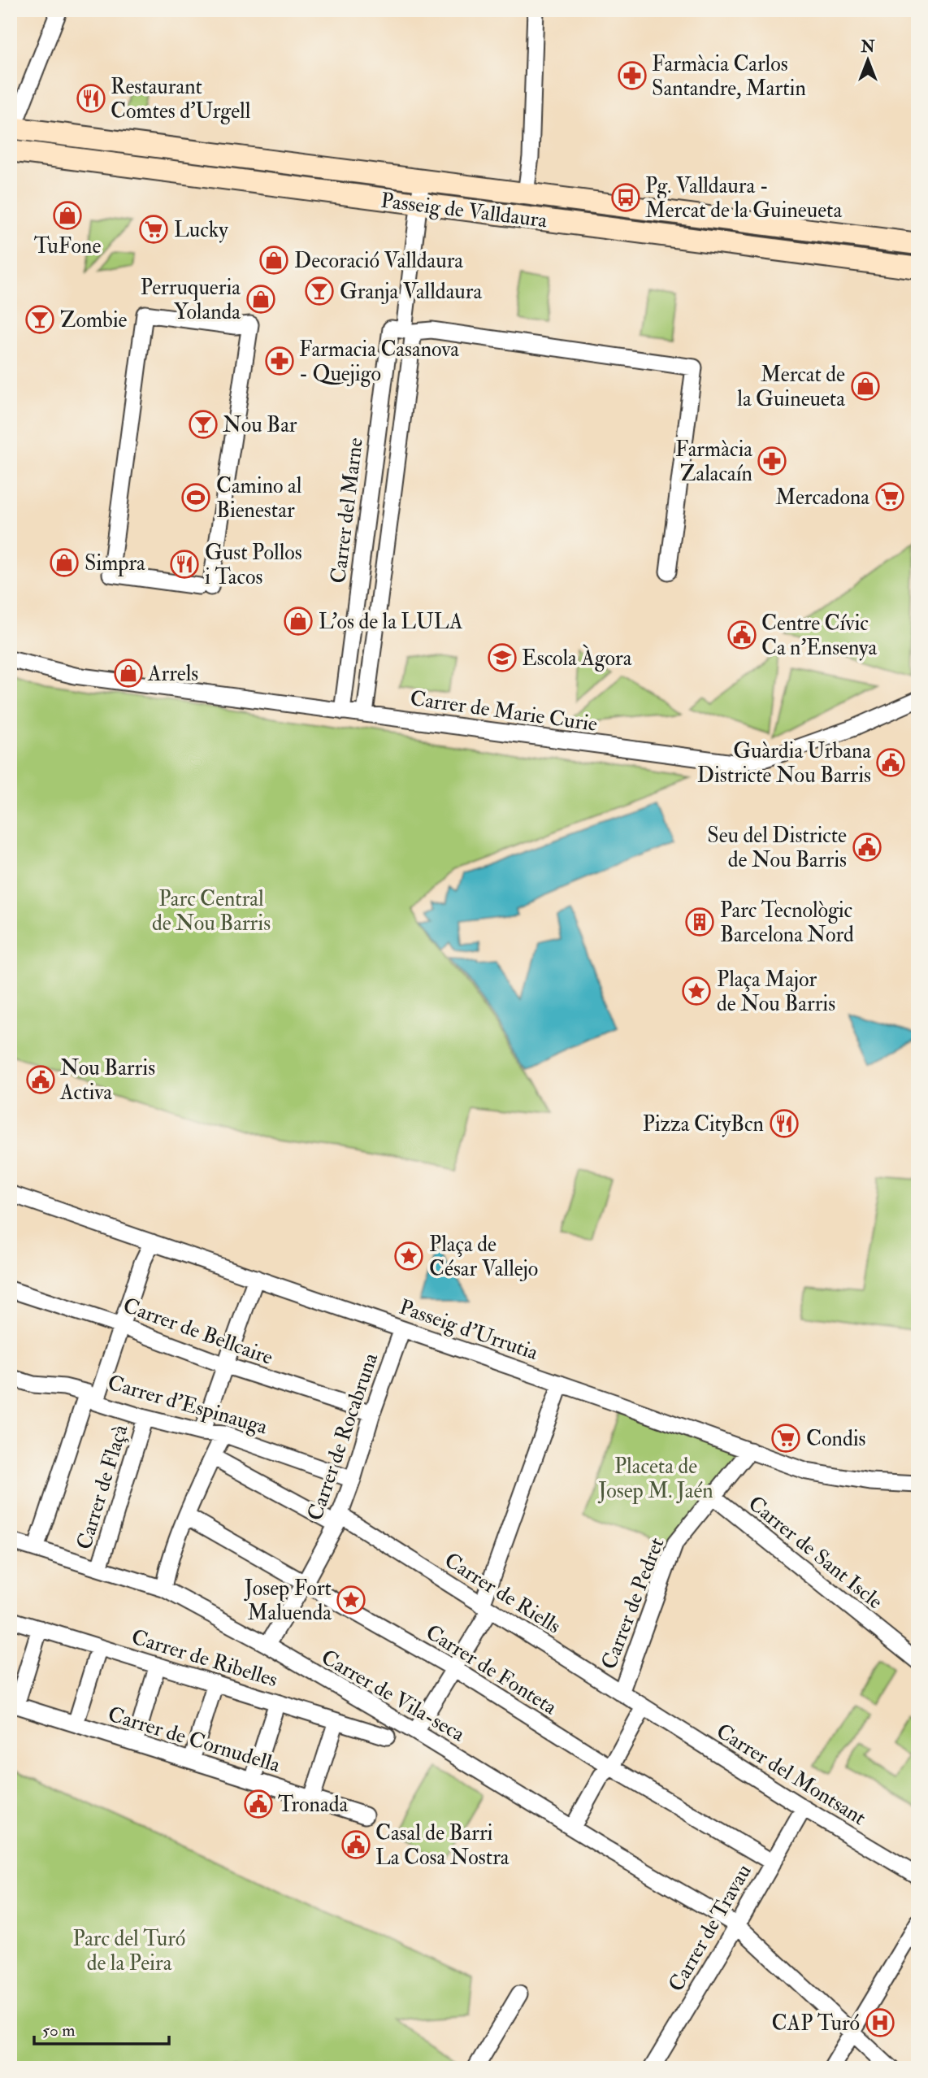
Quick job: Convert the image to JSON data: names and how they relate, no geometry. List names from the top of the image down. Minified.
{"streets":{"main road":["Passeig de Valldaura"],"street":["Carrer del Marne","Carrer de Marie Curie","Passeig d'Urrutia","Carrer de Bellcaire","Carrer d'Espinauga","Carrer de Rocabruna","Carrer de Flaçà","Carrer de Sant Iscle","Carrer de Riells","Carrer de Pedret","Carrer de Ribelles","Carrer de Fonteta","Carrer de Vila-seca","Carrer de Cornudella","Carrer del Montsant","Carrer de Travau"]},"crossings":[["Passeig de Valldaura","Carrer del Marne"],["Carrer del Marne","Carrer de Marie Curie"],["Passeig d'Urrutia","Carrer de Rocabruna"],["Passeig d'Urrutia","Carrer de Pedret"],["Carrer de Bellcaire","Carrer de Rocabruna"],["Carrer d'Espinauga","Carrer de Rocabruna"],["Carrer d'Espinauga","Carrer de Flaçà"],["Carrer de Rocabruna","Carrer de Riells"],["Carrer de Rocabruna","Carrer de Fonteta"],["Carrer de Rocabruna","Carrer de Vila-seca"],["Carrer de Flaçà","Carrer de Vila-seca"],["Carrer de Sant Iscle","Carrer de Pedret"],["Carrer de Riells","Carrer de Pedret"],["Carrer de Riells","Carrer del Montsant"],["Carrer de Fonteta","Carrer de Travau"],["Carrer de Vila-seca","Carrer de Travau"],["Carrer del Montsant","Carrer de Travau"]],"parks":["Parc Central de Nou Barris","Placeta de Josep M. Jaén","Parc del Turó de la Peira"],"places":{"pharmacy":["Farmàcia Carlos Santandre, Martin","Farmacia Casanova - Quejigo","Farmàcia Zalacaín"],"restaurant":["Restaurant Comtes d'Urgell","Gust Pollos i Tacos","Pizza CityBcn"],"bus stop":["Pg. Valldaura - Mercat de la Guineueta"],"shop":["TuFone","Decoració Valldaura","Perruqueria Yolanda","Mercat de la Guineueta","Simpra","L'os de la LULA","Arrels"],"supermarket":["Lucky","Mercadona","Condis"],"bar":["Granja Valldaura","Zombie","Nou Bar"],"sports":["Camino al Bienestar"],"public building":["Centre Cívic Ca n'Ensenya","Guàrdia Urbana Districte Nou Barris","Seu del Districte de Nou Barris","Nou Barris Activa","Tronada","Casal de Barri La Cosa Nostra"],"school or university":["Escola Àgora"],"building":["Parc Tecnològic Barcelona Nord"],"place":["Plaça Major de Nou Barris","Plaça de César Vallejo","Josep Fort Maluenda"],"hospital":["CAP Turó"]},"scale_bar":"50 m","north":"top"}
